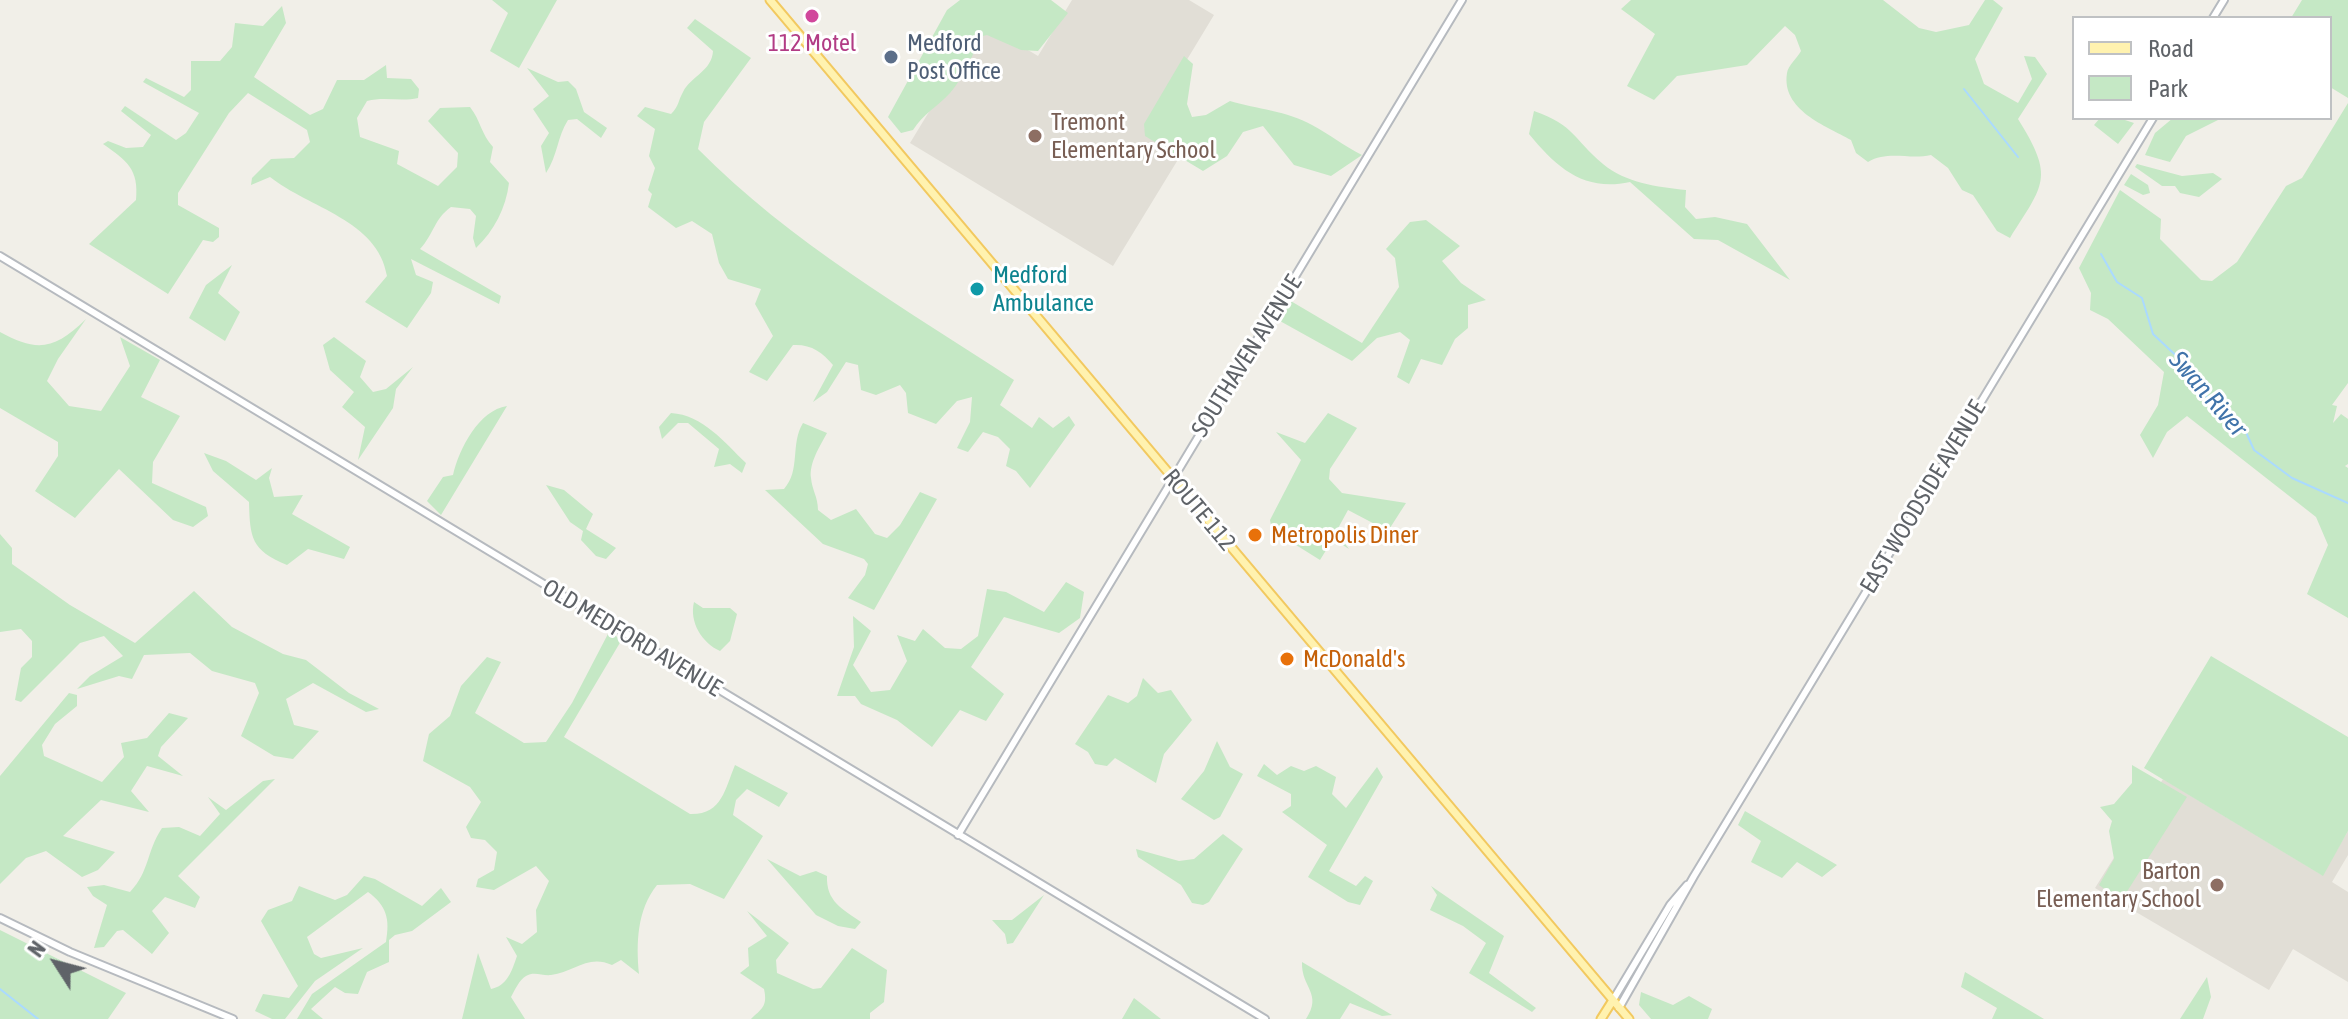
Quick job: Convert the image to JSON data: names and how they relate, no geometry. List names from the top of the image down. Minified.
{"streets":{"main road":["EAST WOODSIDE AVENUE","ROUTE 112"],"street":["SOUTHAVEN AVENUE","OLD MEDFORD AVENUE"]},"crossings":[["SOUTHAVEN AVENUE","ROUTE 112"],["SOUTHAVEN AVENUE","OLD MEDFORD AVENUE"],["EAST WOODSIDE AVENUE","ROUTE 112"]],"water":["Swan River"],"places":["112 Motel","Medford Post Office","Tremont Elementary School","Medford Ambulance","Metropolis Diner","McDonald's","Barton Elementary School"],"legend":["Road","Park"],"north":"top left"}
